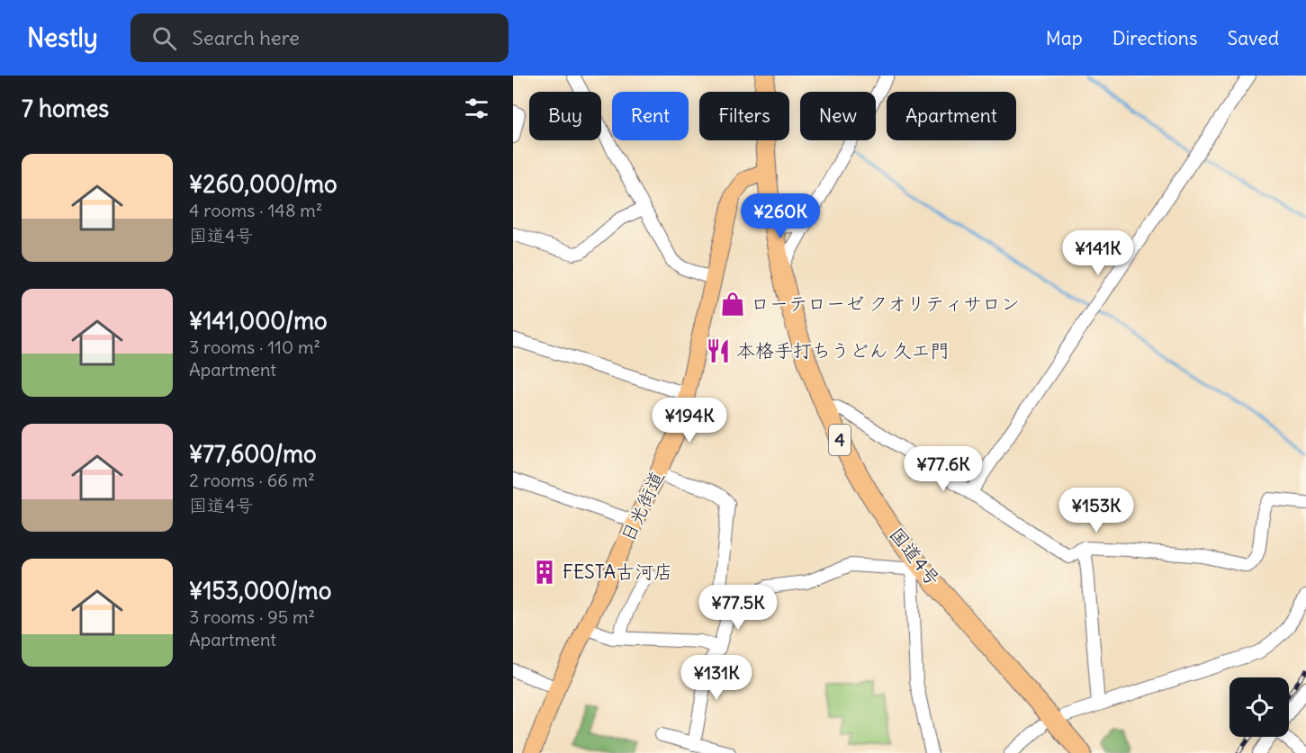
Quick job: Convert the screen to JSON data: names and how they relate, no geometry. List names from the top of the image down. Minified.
{"streets":{"highway":["4","国道4号"],"main road":["日光街道"]},"crossings":[["4","日光街道"],["4","国道4号"],["日光街道","国道4号"]],"places":{"shop":["ローテローゼ クオリティサロン"],"restaurant":["本格手打ちうどん 久エ門"],"building":["FESTA古河店"]},"page":{"header":"Nestly","search":"Search here","nav":["Map","Directions","Saved"],"heading":"7 homes","chip":["Buy","Rent","Filters","New","Apartment"],"list":[{"name":"¥260,000/mo","note":"4 rooms · 148 m² · 国道4号"},{"name":"¥141,000/mo","note":"3 rooms · 110 m² · Apartment"},{"name":"¥77,600/mo","note":"2 rooms · 66 m² · 国道4号"},{"name":"¥153,000/mo","note":"3 rooms · 95 m² · Apartment"}],"price":["¥260K","¥141K","¥194K","¥77.6K","¥153K","¥77.5K","¥131K"]}}
